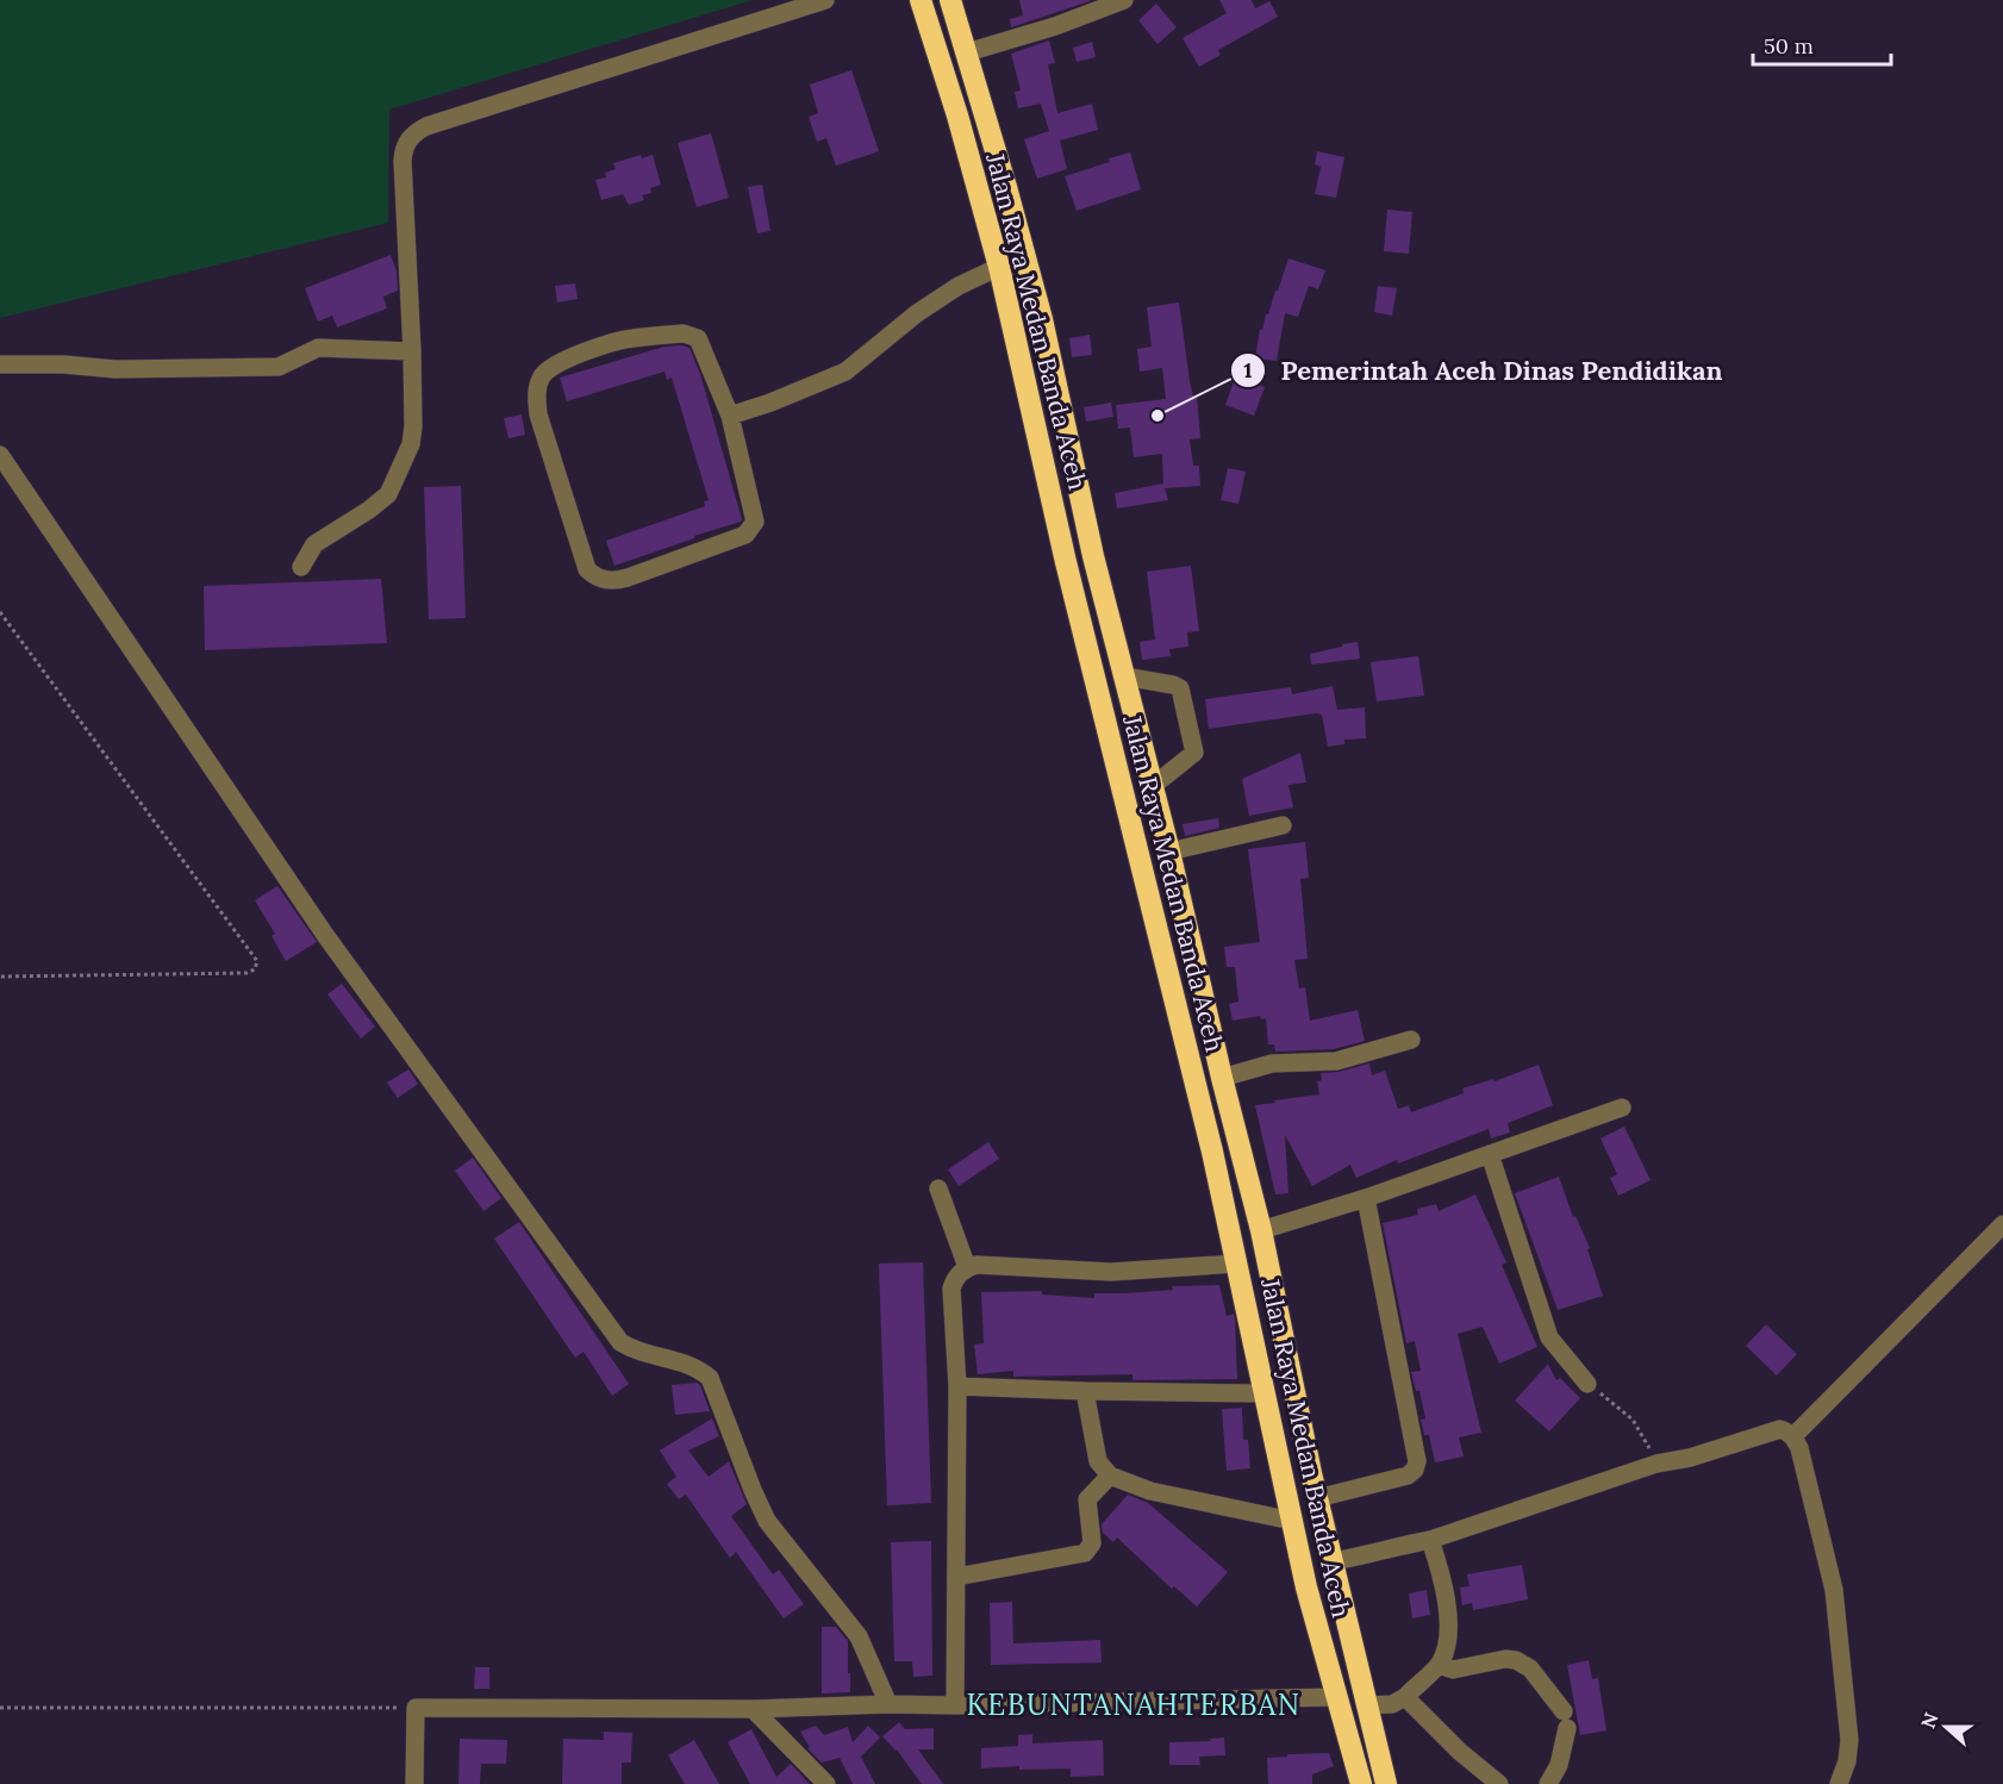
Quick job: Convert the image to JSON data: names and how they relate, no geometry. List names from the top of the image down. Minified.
{"streets":{"highway":["Jalan Raya Medan Banda Aceh"]},"districts":["KEBUNTANAHTERBAN"],"places":["Pemerintah Aceh Dinas Pendidikan"],"scale_bar":"50 m","north":"left"}
